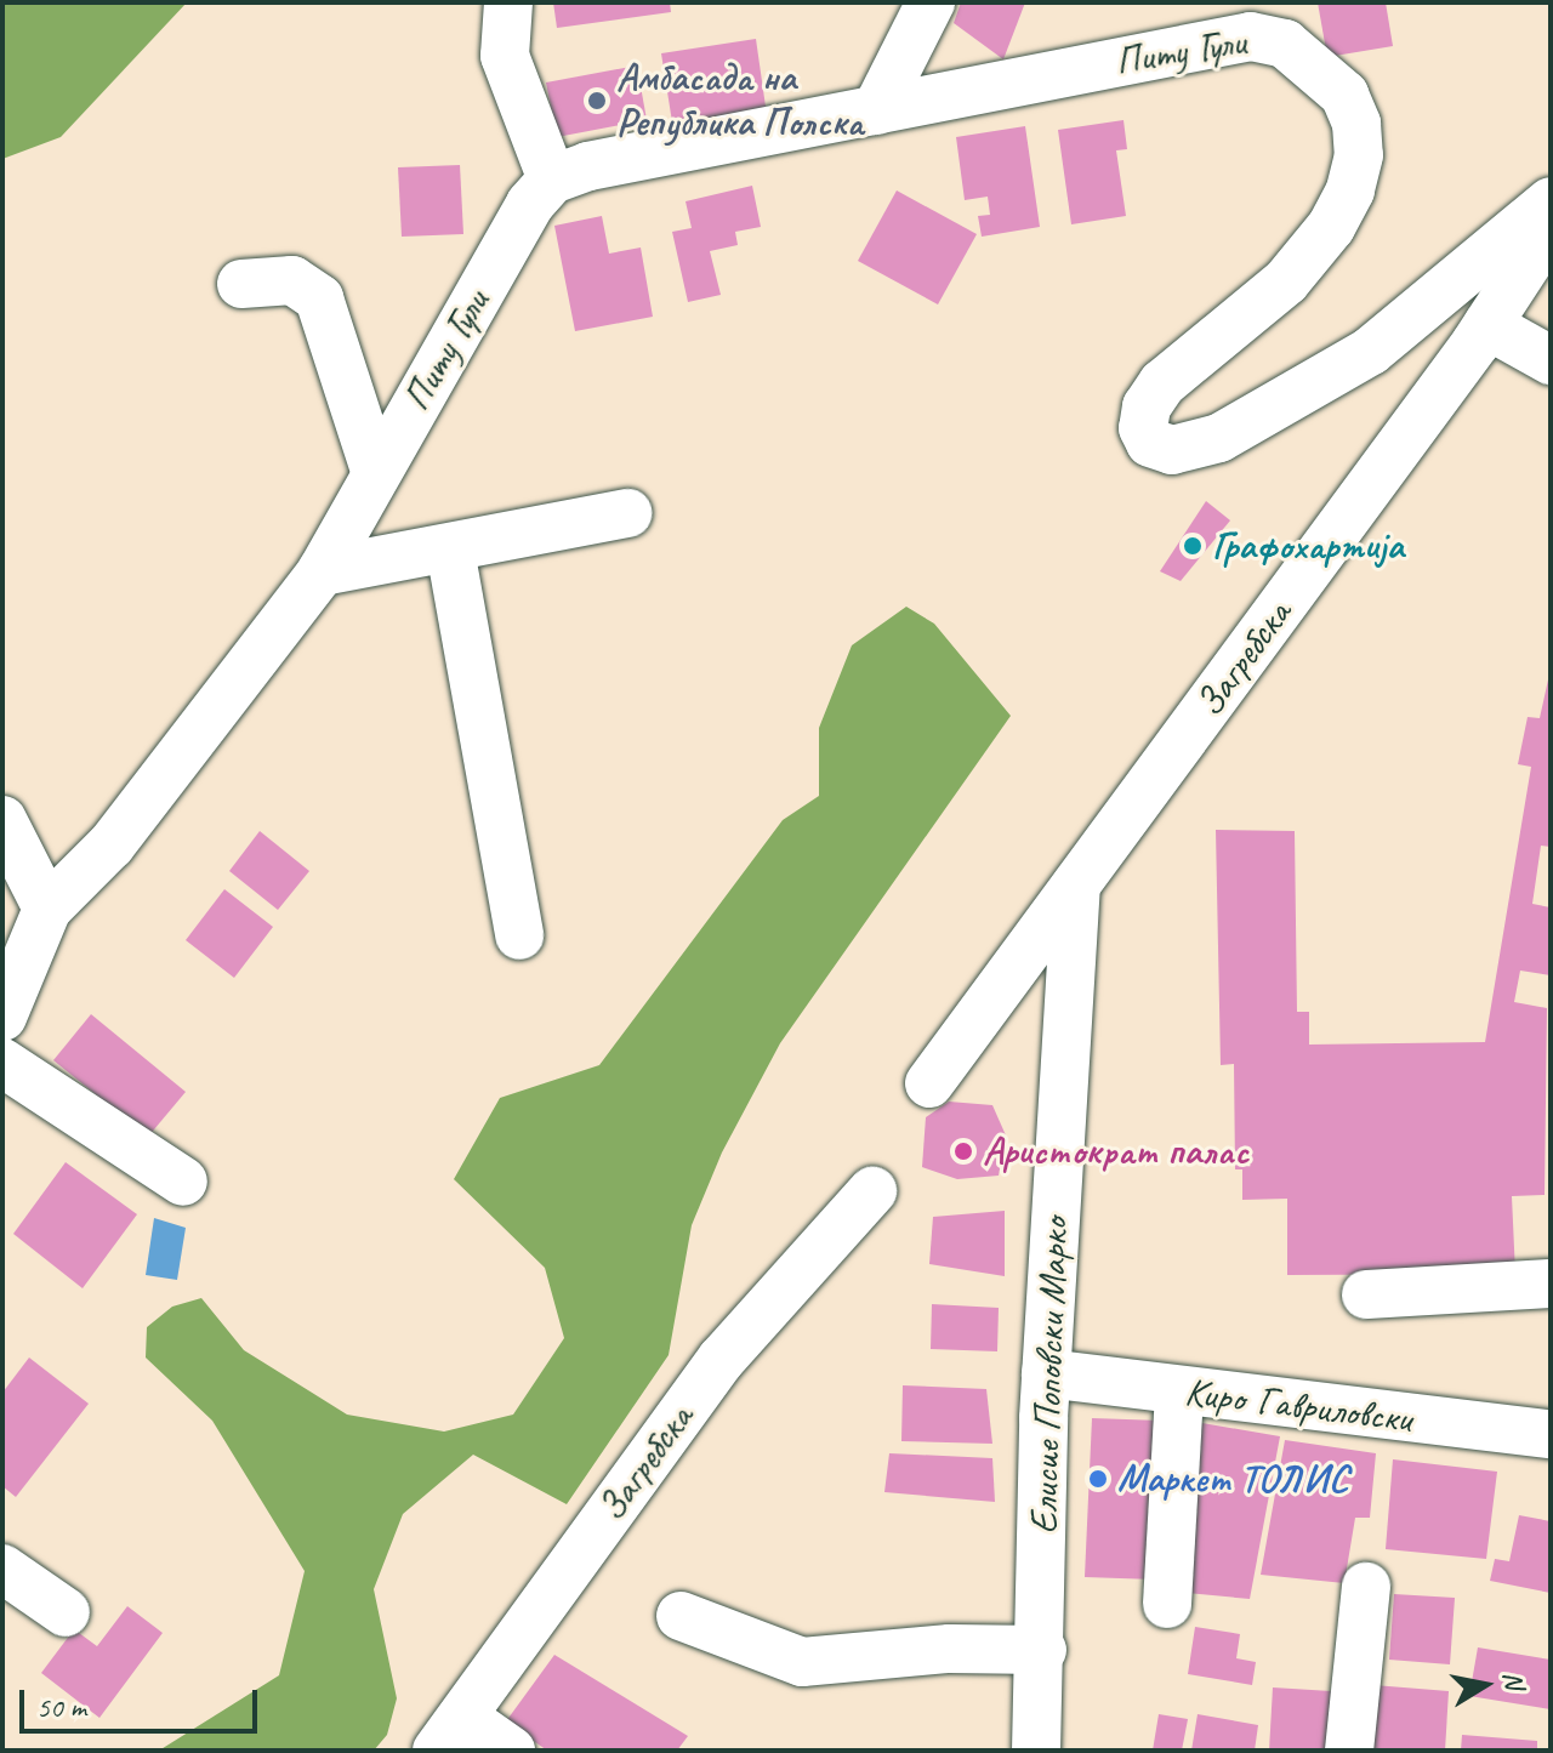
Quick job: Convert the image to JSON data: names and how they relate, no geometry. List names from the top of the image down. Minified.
{"streets":{"street":["Питу Гули","Загребска","Елисие Поповски Марко","Киро Гавриловски"]},"crossings":[["Загребска","Елисие Поповски Марко"],["Елисие Поповски Марко","Киро Гавриловски"]],"places":["Амбасада на Република Полска","Графохартија","Аристократ палас","Маркет ТОЛИС"],"scale_bar":"50 m","north":"right"}
